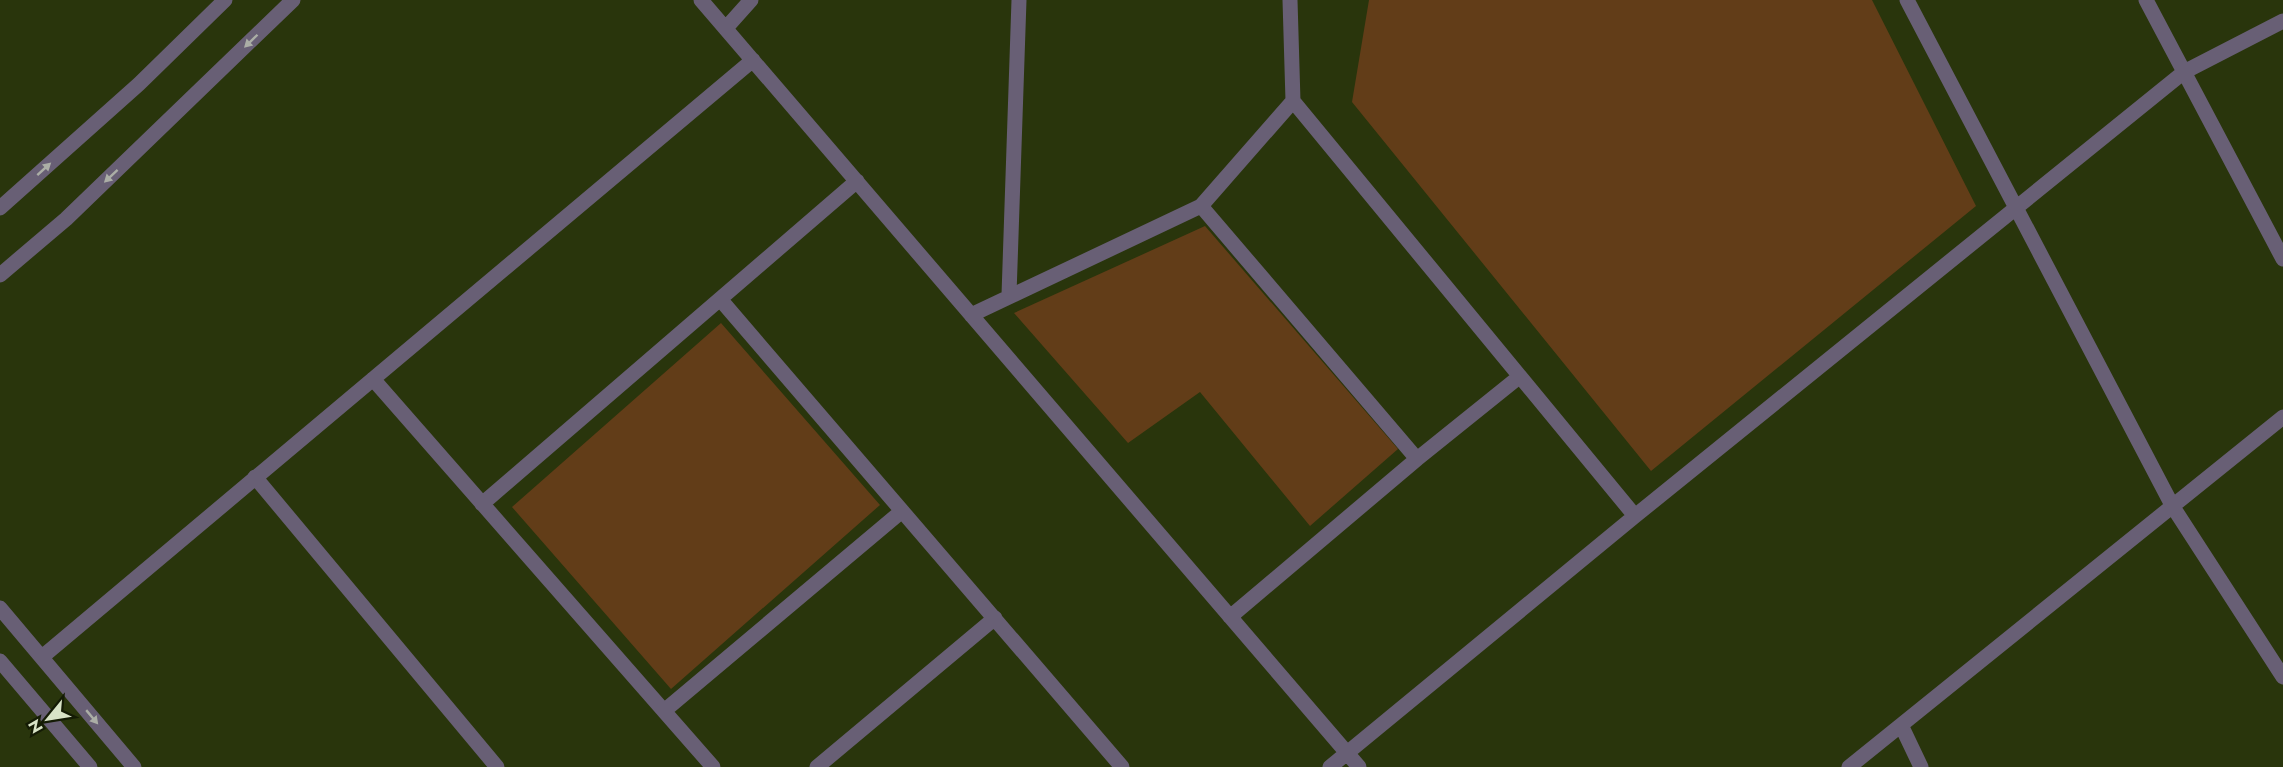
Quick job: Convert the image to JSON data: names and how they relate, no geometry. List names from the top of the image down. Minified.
{"north":"bottom left"}
